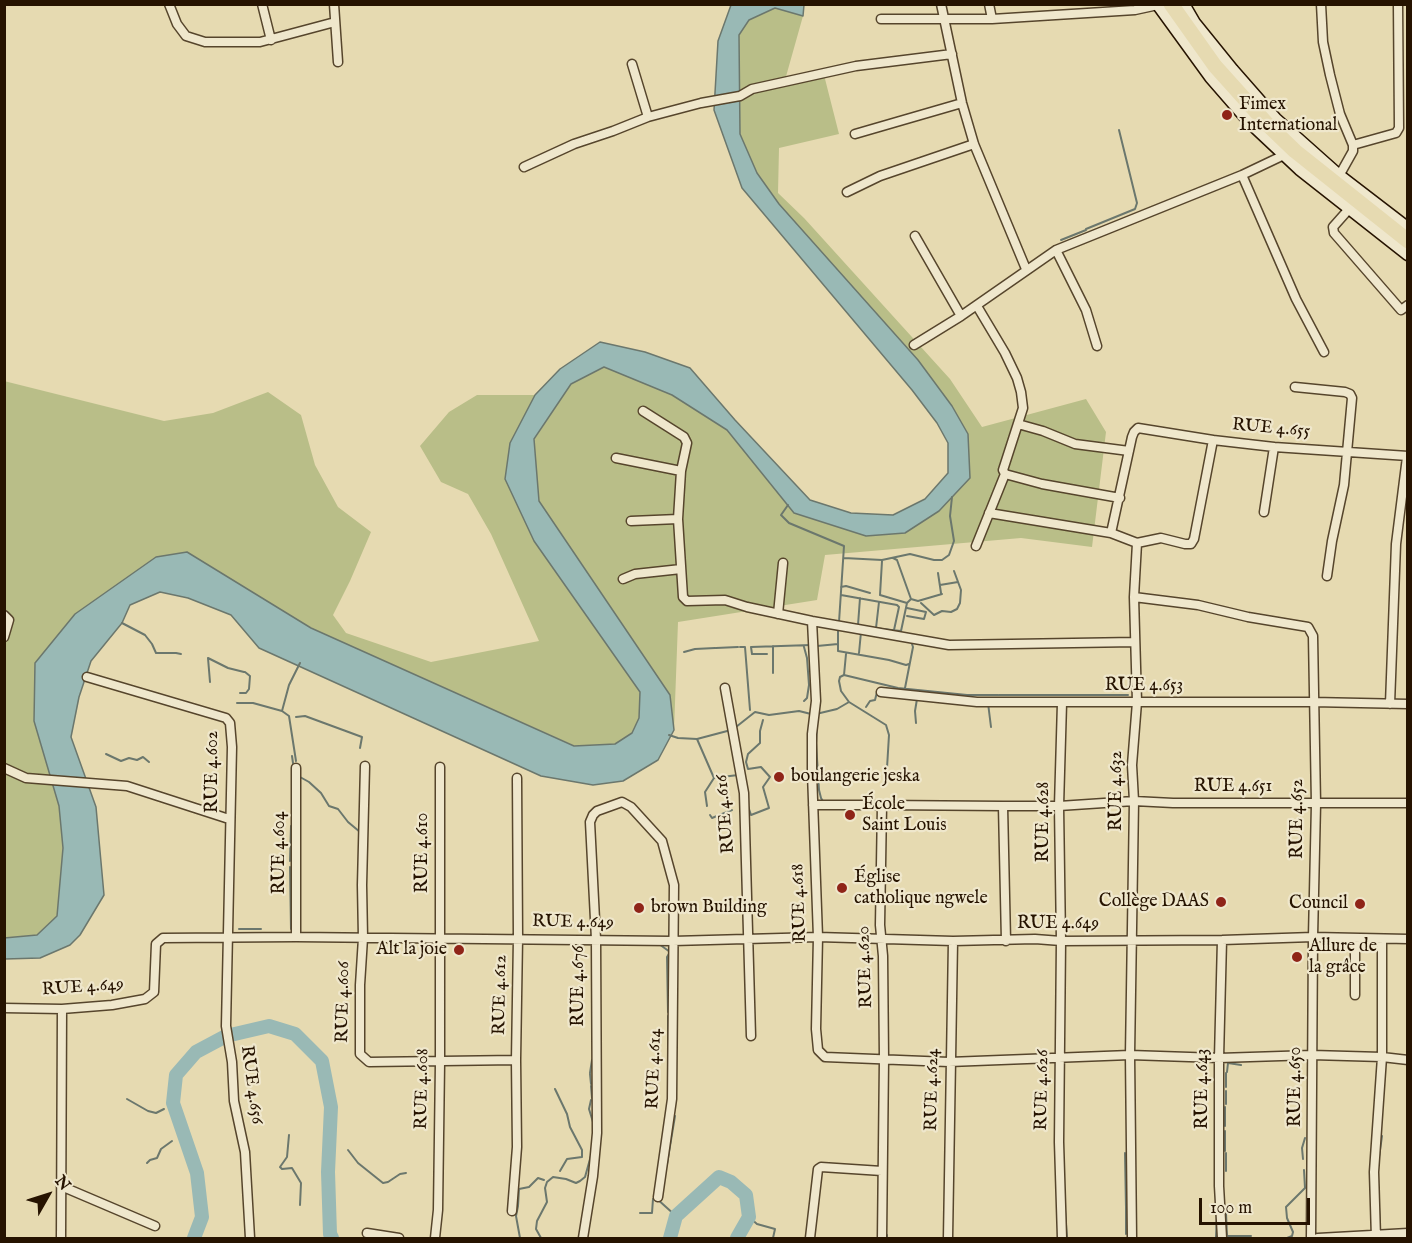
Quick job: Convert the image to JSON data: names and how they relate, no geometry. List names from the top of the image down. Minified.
{"streets":{"street":["RUE 4.655","RUE 4.653","RUE 4.602","RUE 4.651","RUE 4.632","RUE 4.616","RUE 4.652","RUE 4.628","RUE 4.604","RUE 4.610","RUE 4.618","RUE 4.649","RUE 4.620","RUE 4.676","RUE 4.612","RUE 4.606","RUE 4.614","RUE 4.656","RUE 4.650","RUE 4.608","RUE 4.643","RUE 4.624","RUE 4.626"]},"crossings":[["RUE 4.653","RUE 4.632"],["RUE 4.653","RUE 4.652"],["RUE 4.653","RUE 4.628"],["RUE 4.602","RUE 4.649"],["RUE 4.602","RUE 4.656"],["RUE 4.651","RUE 4.632"],["RUE 4.651","RUE 4.652"],["RUE 4.651","RUE 4.628"],["RUE 4.632","RUE 4.618"],["RUE 4.632","RUE 4.649"],["RUE 4.616","RUE 4.649"],["RUE 4.652","RUE 4.649"],["RUE 4.652","RUE 4.650"],["RUE 4.628","RUE 4.649"],["RUE 4.628","RUE 4.626"],["RUE 4.604","RUE 4.649"],["RUE 4.610","RUE 4.649"],["RUE 4.610","RUE 4.608"],["RUE 4.618","RUE 4.649"],["RUE 4.618","RUE 4.620"],["RUE 4.618","RUE 4.650"],["RUE 4.618","RUE 4.643"],["RUE 4.618","RUE 4.624"],["RUE 4.618","RUE 4.626"],["RUE 4.649","RUE 4.620"],["RUE 4.649","RUE 4.676"],["RUE 4.649","RUE 4.612"],["RUE 4.649","RUE 4.606"],["RUE 4.649","RUE 4.614"],["RUE 4.649","RUE 4.656"],["RUE 4.649","RUE 4.650"],["RUE 4.649","RUE 4.608"],["RUE 4.649","RUE 4.643"],["RUE 4.649","RUE 4.624"],["RUE 4.649","RUE 4.626"],["RUE 4.676","RUE 4.614"],["RUE 4.612","RUE 4.606"],["RUE 4.606","RUE 4.608"]],"places":["Fimex International","boulangerie jeska","École Saint Louis","Église catholique ngwele","Collège DAAS","Council","brown Building","Alt la joie","Allure de la grâce"],"scale_bar":"100 m","north":"top right"}
